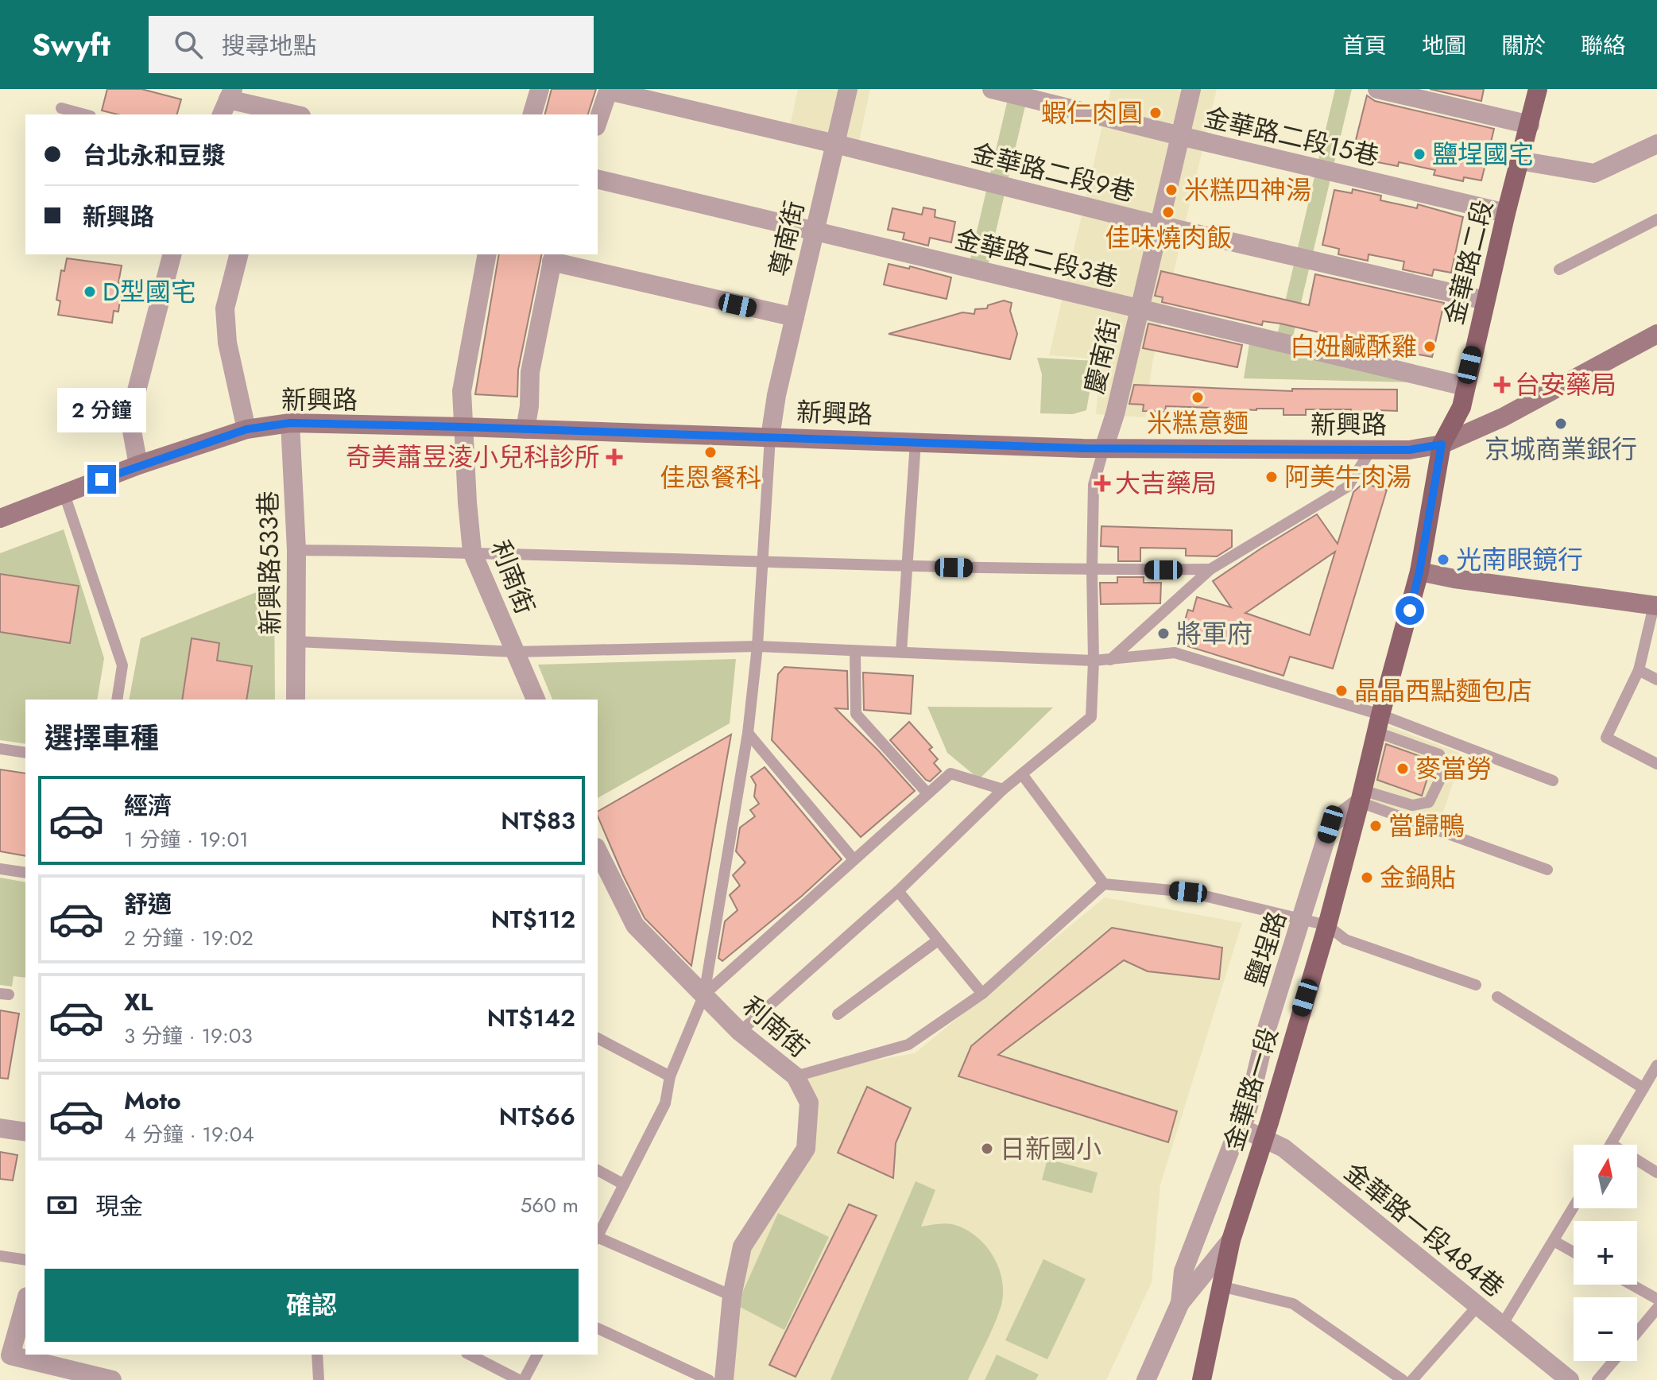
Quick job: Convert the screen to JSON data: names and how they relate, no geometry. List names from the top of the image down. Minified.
{"streets":{"main road":["金華路二段","金華路一段"],"street":["金華路二段15巷","金華路二段9巷","尊南街","金華路二段3巷","慶南街","新興路","新興路533巷","利南街","鹽埕路","金華路一段484巷"]},"crossings":[["金華路二段15巷","金華路二段"],["金華路二段15巷","慶南街"],["金華路二段9巷","尊南街"],["金華路二段9巷","金華路二段"],["金華路二段9巷","慶南街"],["尊南街","金華路二段3巷"],["尊南街","新興路"],["金華路二段3巷","金華路二段"],["金華路二段3巷","慶南街"],["金華路二段","新興路"],["金華路二段","金華路一段"],["慶南街","新興路"],["新興路","新興路533巷"],["新興路","利南街"],["新興路","金華路一段"],["鹽埕路","金華路一段"],["鹽埕路","金華路一段484巷"],["金華路一段","金華路一段484巷"]],"places":{"other":["蝦仁肉圓","鹽埕國宅","米糕四神湯","佳味燒肉飯","D型國宅","白妞鹹酥雞","米糕意麵","京城商業銀行","佳恩餐科","阿美牛肉湯","光南眼鏡行","將軍府","晶晶西點麵包店","麥當勞","當歸鴨","金鍋貼","日新國小"],"health":["台安藥局","奇美蕭昱淩小兒科診所","大吉藥局"]},"north":"top","page":{"header":"Swyft","search":"搜尋地點","nav":["首頁","地圖","關於","聯絡"],"banner":["台北永和豆漿","新興路"],"bubble":"2 分鐘","heading":"選擇車種","list":[{"name":"經濟","note":"1 分鐘 · 19:01","value":"NT$83"},{"name":"舒適","note":"2 分鐘 · 19:02","value":"NT$112"},{"name":"XL","note":"3 分鐘 · 19:03","value":"NT$142"},{"name":"Moto","note":"4 分鐘 · 19:04","value":"NT$66"}],"map_buttons":["+","−"],"pay":["現金","560 m"],"buttons":"確認"}}
